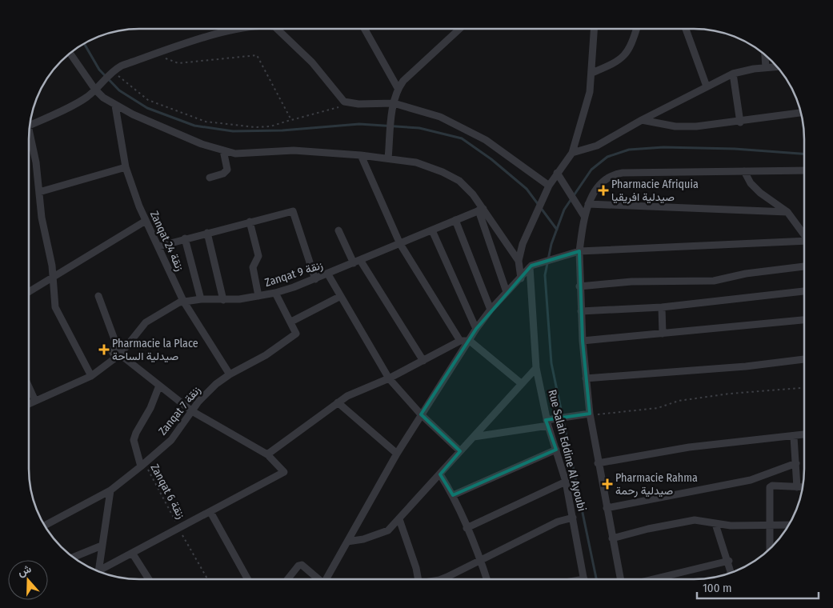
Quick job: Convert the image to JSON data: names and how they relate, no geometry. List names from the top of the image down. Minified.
{"streets":{"street":["Zanqat 24 زنقة","Zanqat 9 زنقة","Zanqat 7 زنقة","Rue Salah Eddine Al Ayoubi"],"path":["Zanqat 6 زنقة"]},"crossings":[["Zanqat 24 زنقة","Zanqat 9 زنقة"],["Zanqat 24 زنقة","Zanqat 7 زنقة"],["Zanqat 7 زنقة","Zanqat 6 زنقة"]],"places":{"health":["Pharmacie Afriquia صيدلية افريقيا","Pharmacie la Place صيدلية الساحة","Pharmacie Rahma صيدلية رحمة"]},"scale_bar":"100 m","north":"top"}
